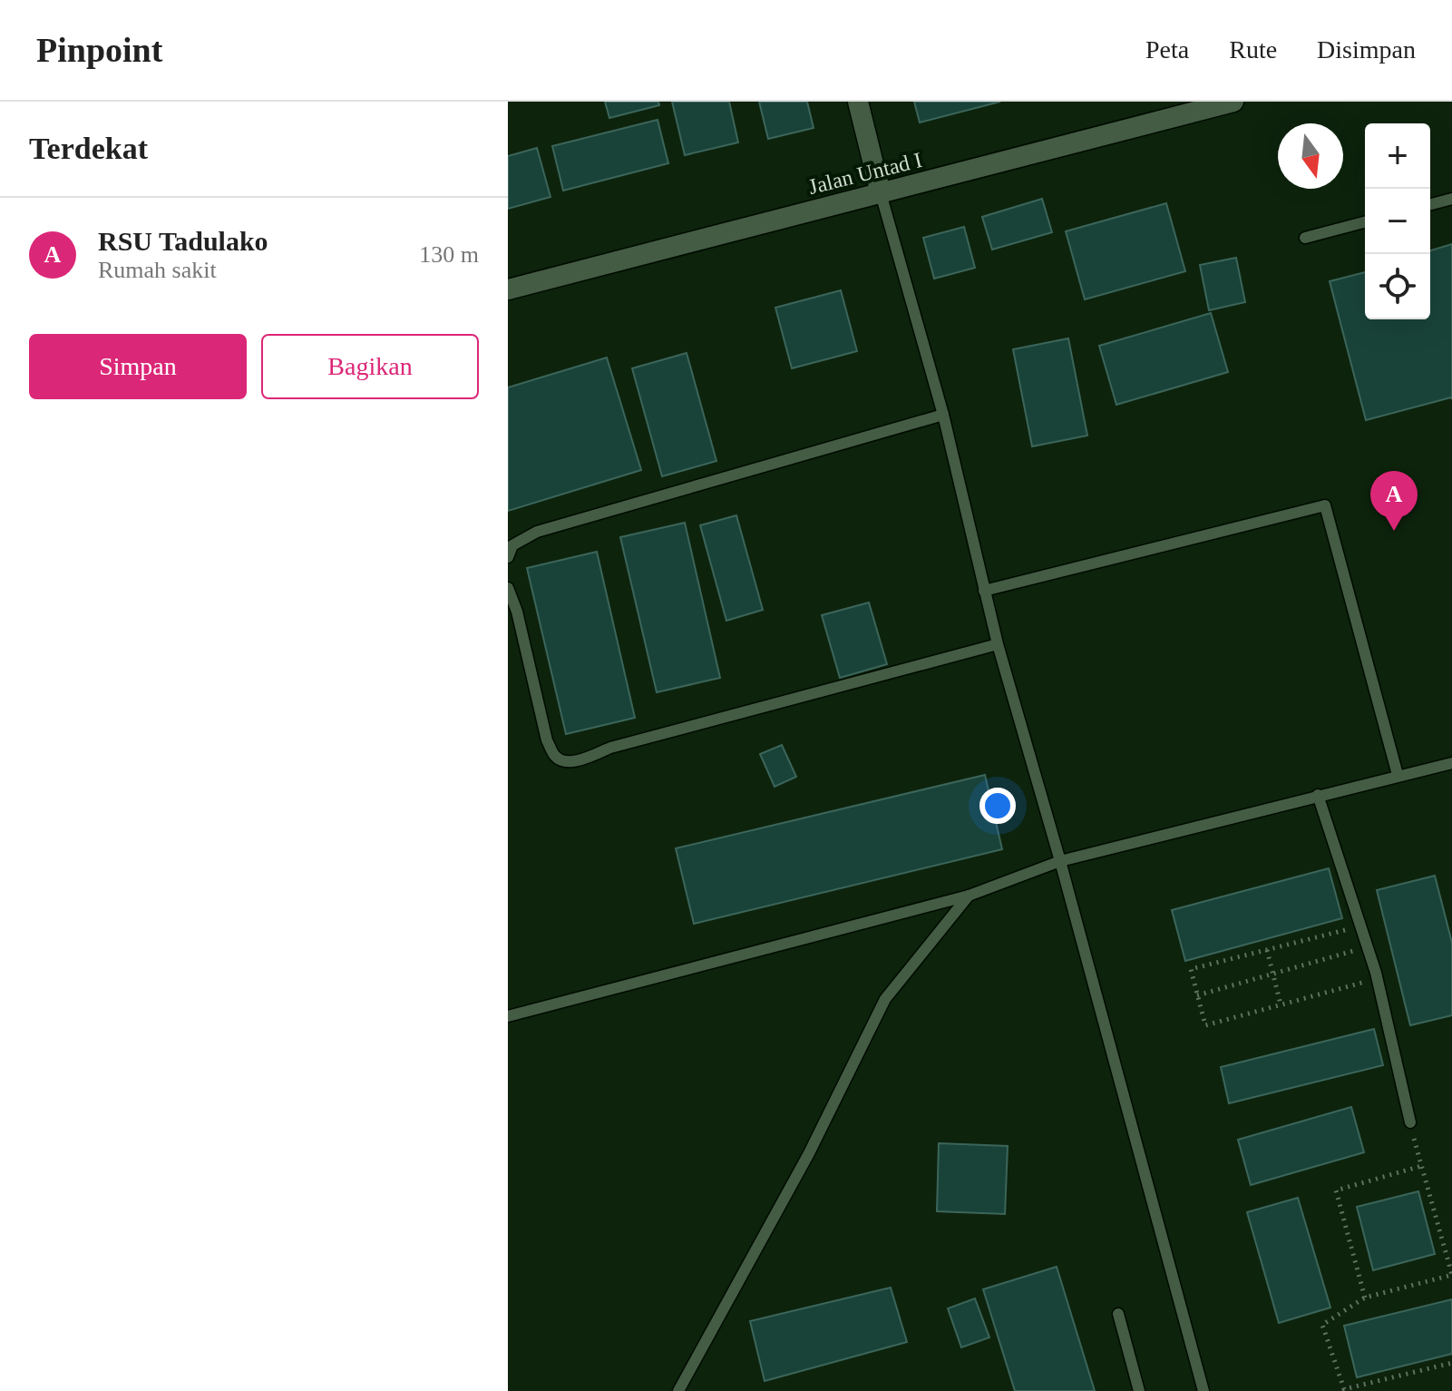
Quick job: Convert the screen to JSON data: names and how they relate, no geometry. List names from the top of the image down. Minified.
{"streets":{"street":["Jalan Untad I"]},"north":"bottom","page":{"header":"Pinpoint","nav":["Peta","Rute","Disimpan"],"heading":"Terdekat","map_buttons":["+","−"],"list":[{"mark":"A","name":"RSU Tadulako","note":"Rumah sakit","value":"130 m"}],"buttons":["Simpan","Bagikan"],"pins":"A"}}
